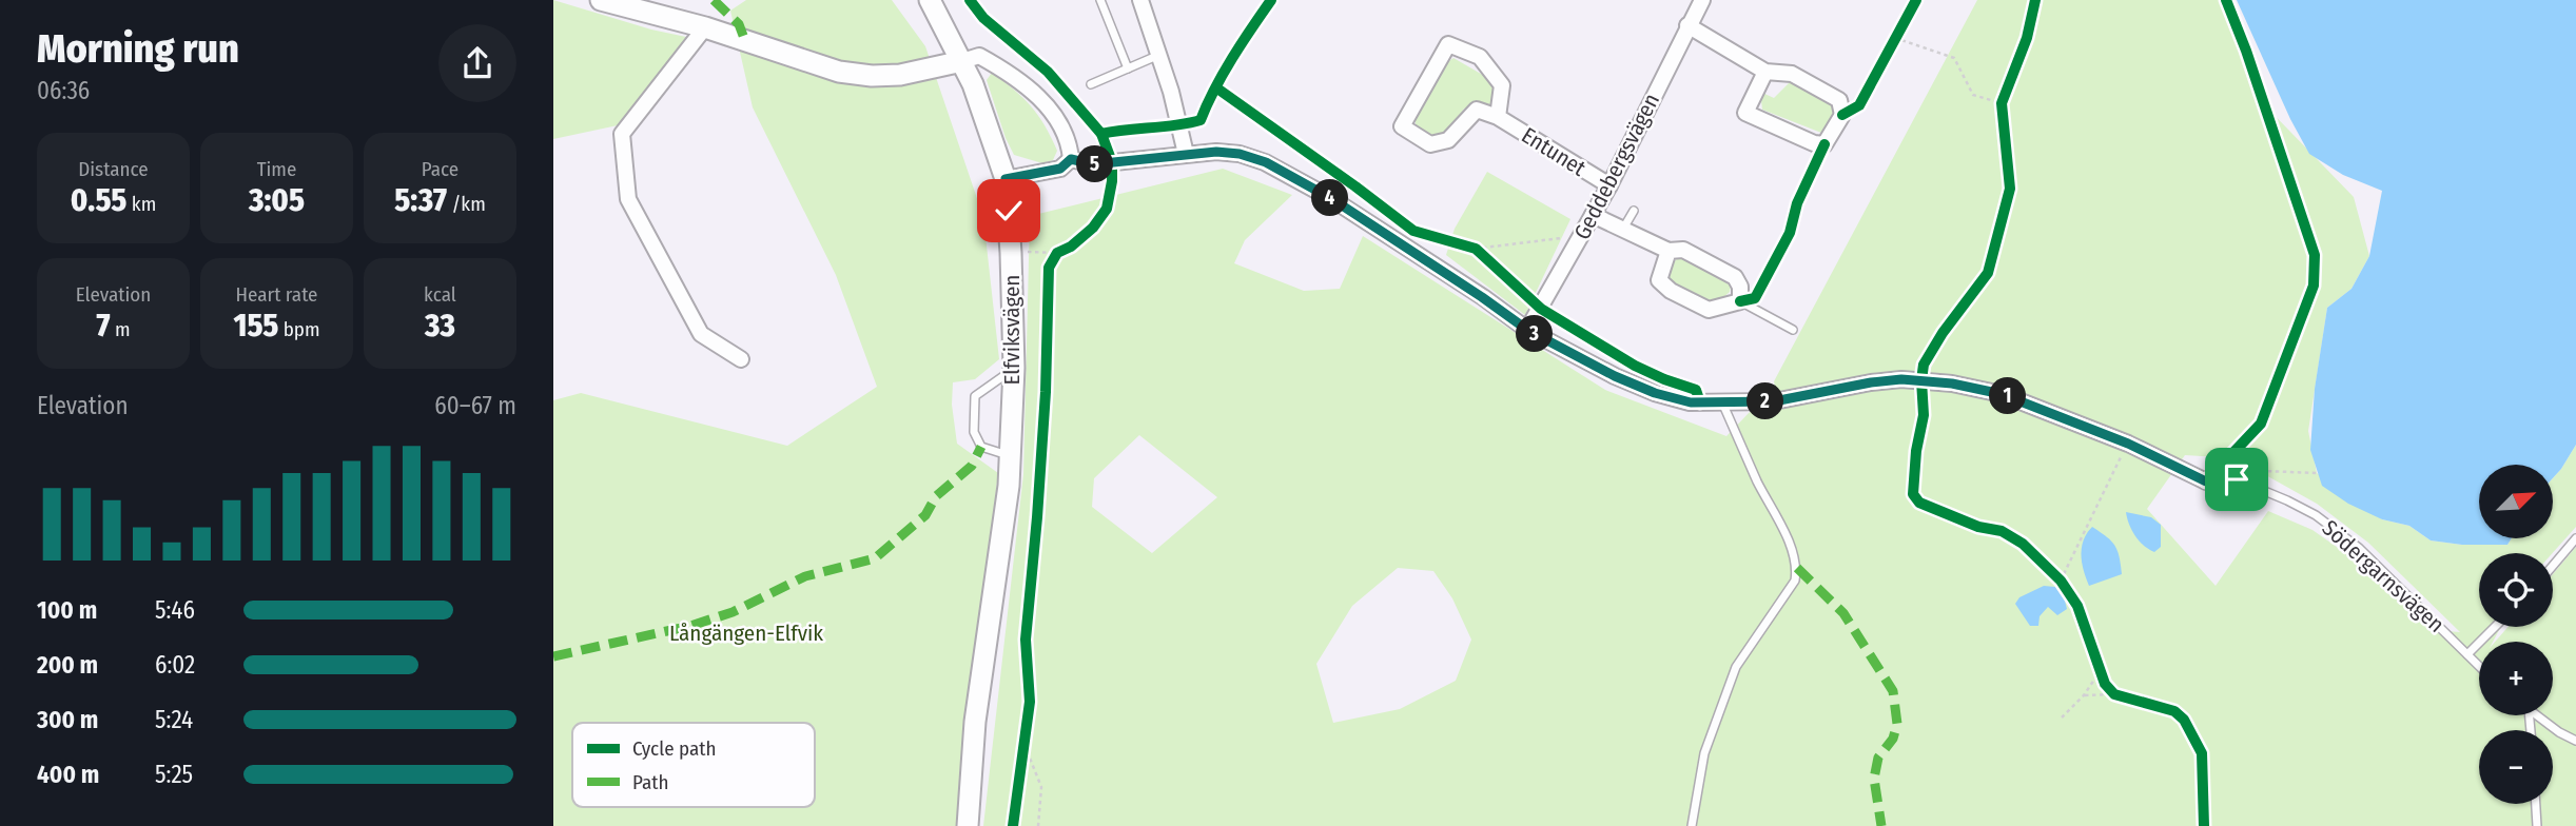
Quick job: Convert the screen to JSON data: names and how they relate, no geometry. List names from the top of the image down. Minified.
{"streets":{"street":["Entunet","Geddebergsvägen","Elfviksvägen","Södergarnsvägen"]},"crossings":[["Entunet","Geddebergsvägen"],["Geddebergsvägen","Södergarnsvägen"],["Elfviksvägen","Södergarnsvägen"]],"parks":["Långängen-Elfvik"],"legend":["Cycle path","Path"],"north":"top right","page":{"heading":["Morning run","06:36"],"stats":[["Distance","0.55 km"],["Time","3:05"],["Pace","5:37 /km"],["Elevation","7 m"],["Heart rate","155 bpm"],["kcal","33"]],"pins":["5","4","3","1","2"],"chart":["Elevation","60–67 m"],"map_buttons":["+","−"],"list":[{"name":"100 m","note":"5:46"},{"name":"200 m","note":"6:02"},{"name":"300 m","note":"5:24"},{"name":"400 m","note":"5:25"}]}}
